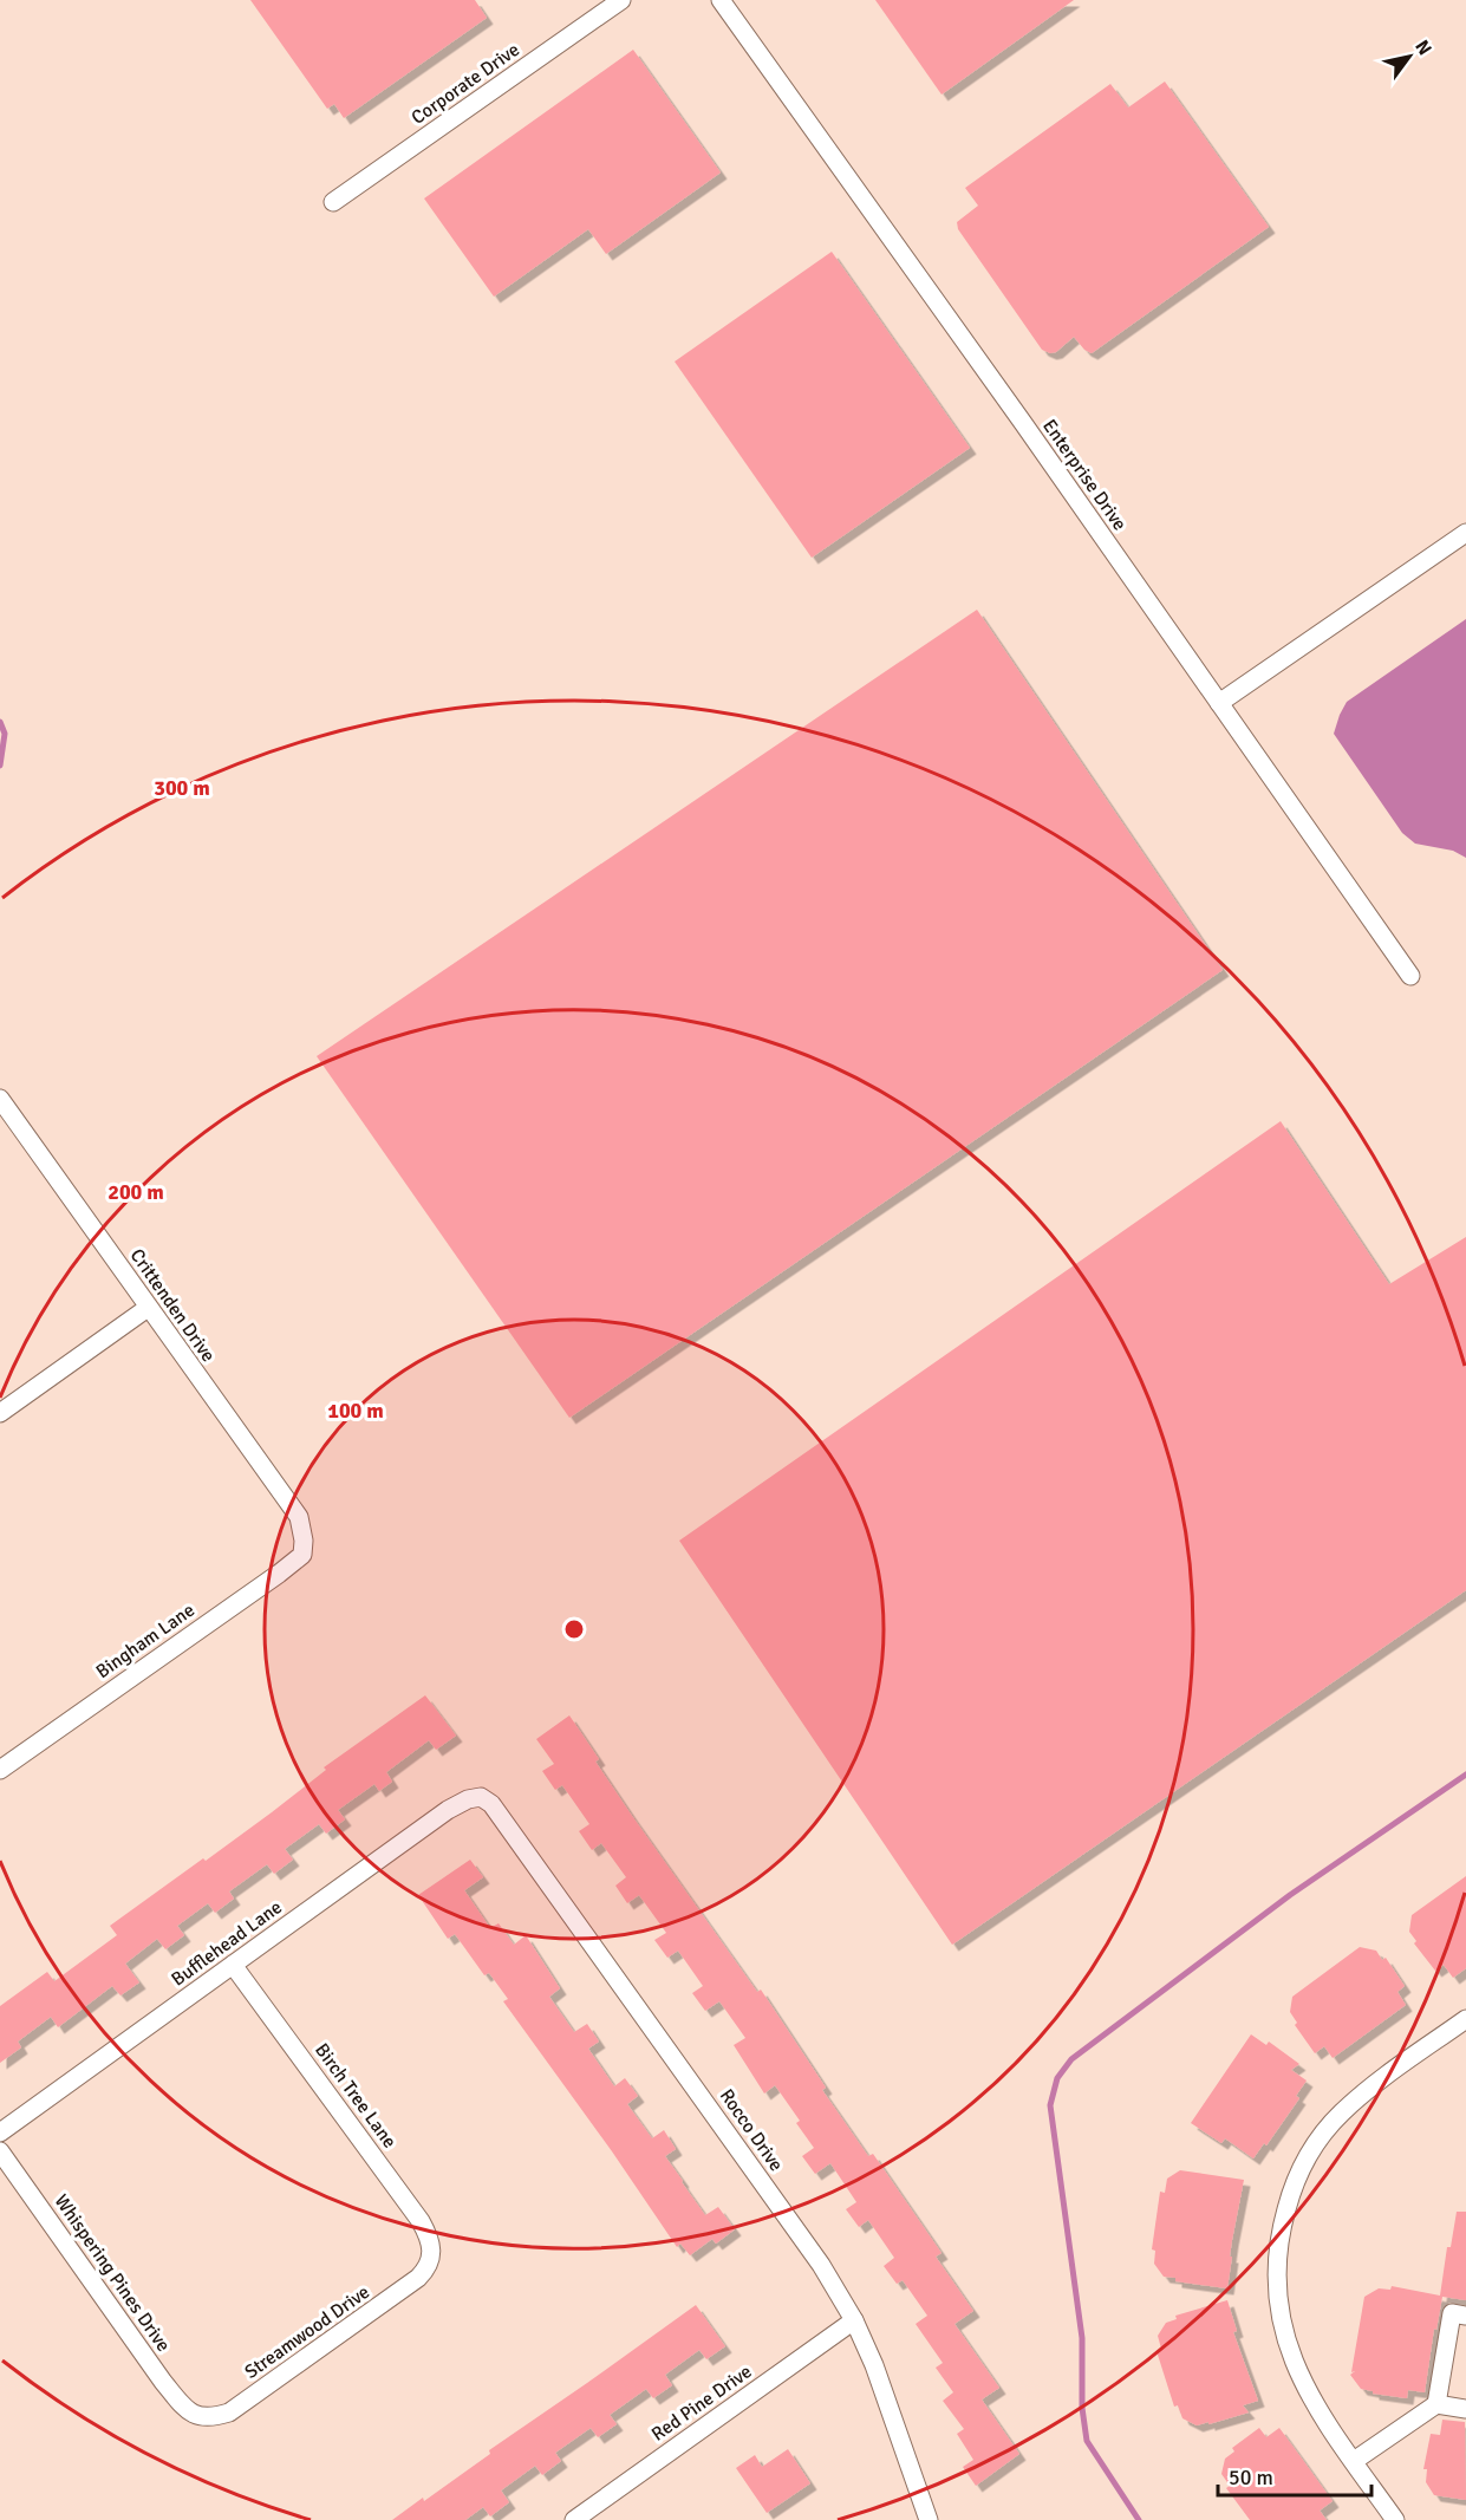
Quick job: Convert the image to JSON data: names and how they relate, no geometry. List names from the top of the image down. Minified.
{"streets":{"street":["Corporate Drive","Enterprise Drive","Crittenden Drive","Bingham Lane","Bufflehead Lane","Birch Tree Lane","Rocco Drive","Whispering Pines Drive","Streamwood Drive","Red Pine Drive"]},"crossings":[["Crittenden Drive","Bingham Lane"],["Bufflehead Lane","Birch Tree Lane"],["Bufflehead Lane","Rocco Drive"],["Birch Tree Lane","Streamwood Drive"],["Rocco Drive","Red Pine Drive"],["Whispering Pines Drive","Streamwood Drive"]],"scale_bar":"50 m","north":"top right","rings":["300 m","200 m","100 m"]}
